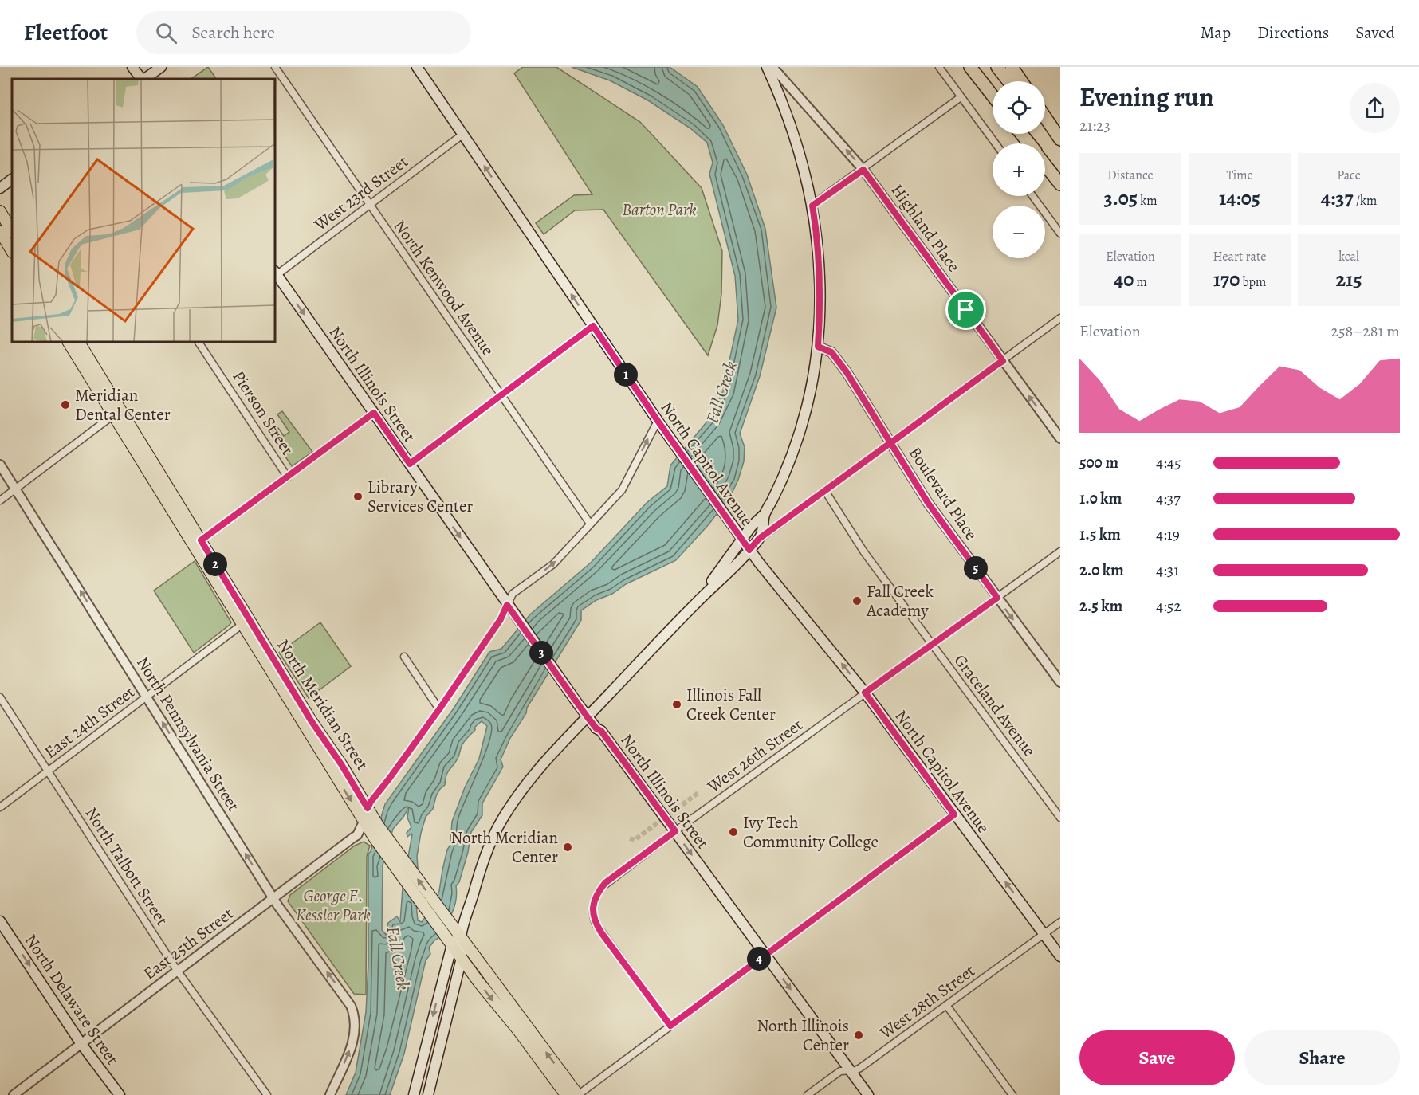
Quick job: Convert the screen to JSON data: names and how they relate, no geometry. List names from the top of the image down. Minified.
{"streets":{"main road":["North Illinois Street","North Capitol Avenue","North Meridian Street","North Delaware Street"],"street":["West 23rd Street","Highland Place","North Kenwood Avenue","Pierson Street","Boulevard Place","Graceland Avenue","East 24th Street","North Pennsylvania Street","West 26th Street","North Talbott Street","East 25th Street","West 28th Street"]},"crossings":[["West 23rd Street","North Kenwood Avenue"],["West 23rd Street","North Illinois Street"],["West 23rd Street","North Capitol Avenue"],["North Illinois Street","West 26th Street"],["North Illinois Street","West 28th Street"],["North Capitol Avenue","West 26th Street"],["North Capitol Avenue","West 28th Street"],["Boulevard Place","West 26th Street"],["North Meridian Street","East 24th Street"],["North Meridian Street","East 25th Street"],["Graceland Avenue","West 26th Street"],["East 24th Street","North Pennsylvania Street"],["East 24th Street","North Talbott Street"],["North Pennsylvania Street","East 25th Street"],["North Talbott Street","East 25th Street"],["East 25th Street","North Delaware Street"]],"one_way":["Highland Place","North Illinois Street","North Capitol Avenue","North Pennsylvania Street","North Delaware Street"],"water":["Fall Creek"],"parks":["Barton Park","George E. Kessler Park"],"places":["Meridian Dental Center","Library Services Center","Fall Creek Academy","Illinois Fall Creek Center","Ivy Tech Community College","North Meridian Center","North Illinois Center"],"page":{"header":"Fleetfoot","search":"Search here","nav":["Map","Directions","Saved"],"heading":["Evening run","21:23"],"map_buttons":["+","−"],"stats":[["Distance","3.05 km"],["Time","14:05"],["Pace","4:37 /km"],["Elevation","40 m"],["Heart rate","170 bpm"],["kcal","215"]],"chart":["Elevation","258–281 m"],"pins":["1","2","5","3","4"],"list":[{"name":"500 m","note":"4:45"},{"name":"1.0 km","note":"4:37"},{"name":"1.5 km","note":"4:19"},{"name":"2.0 km","note":"4:31"},{"name":"2.5 km","note":"4:52"}],"buttons":["Save","Share"]}}
